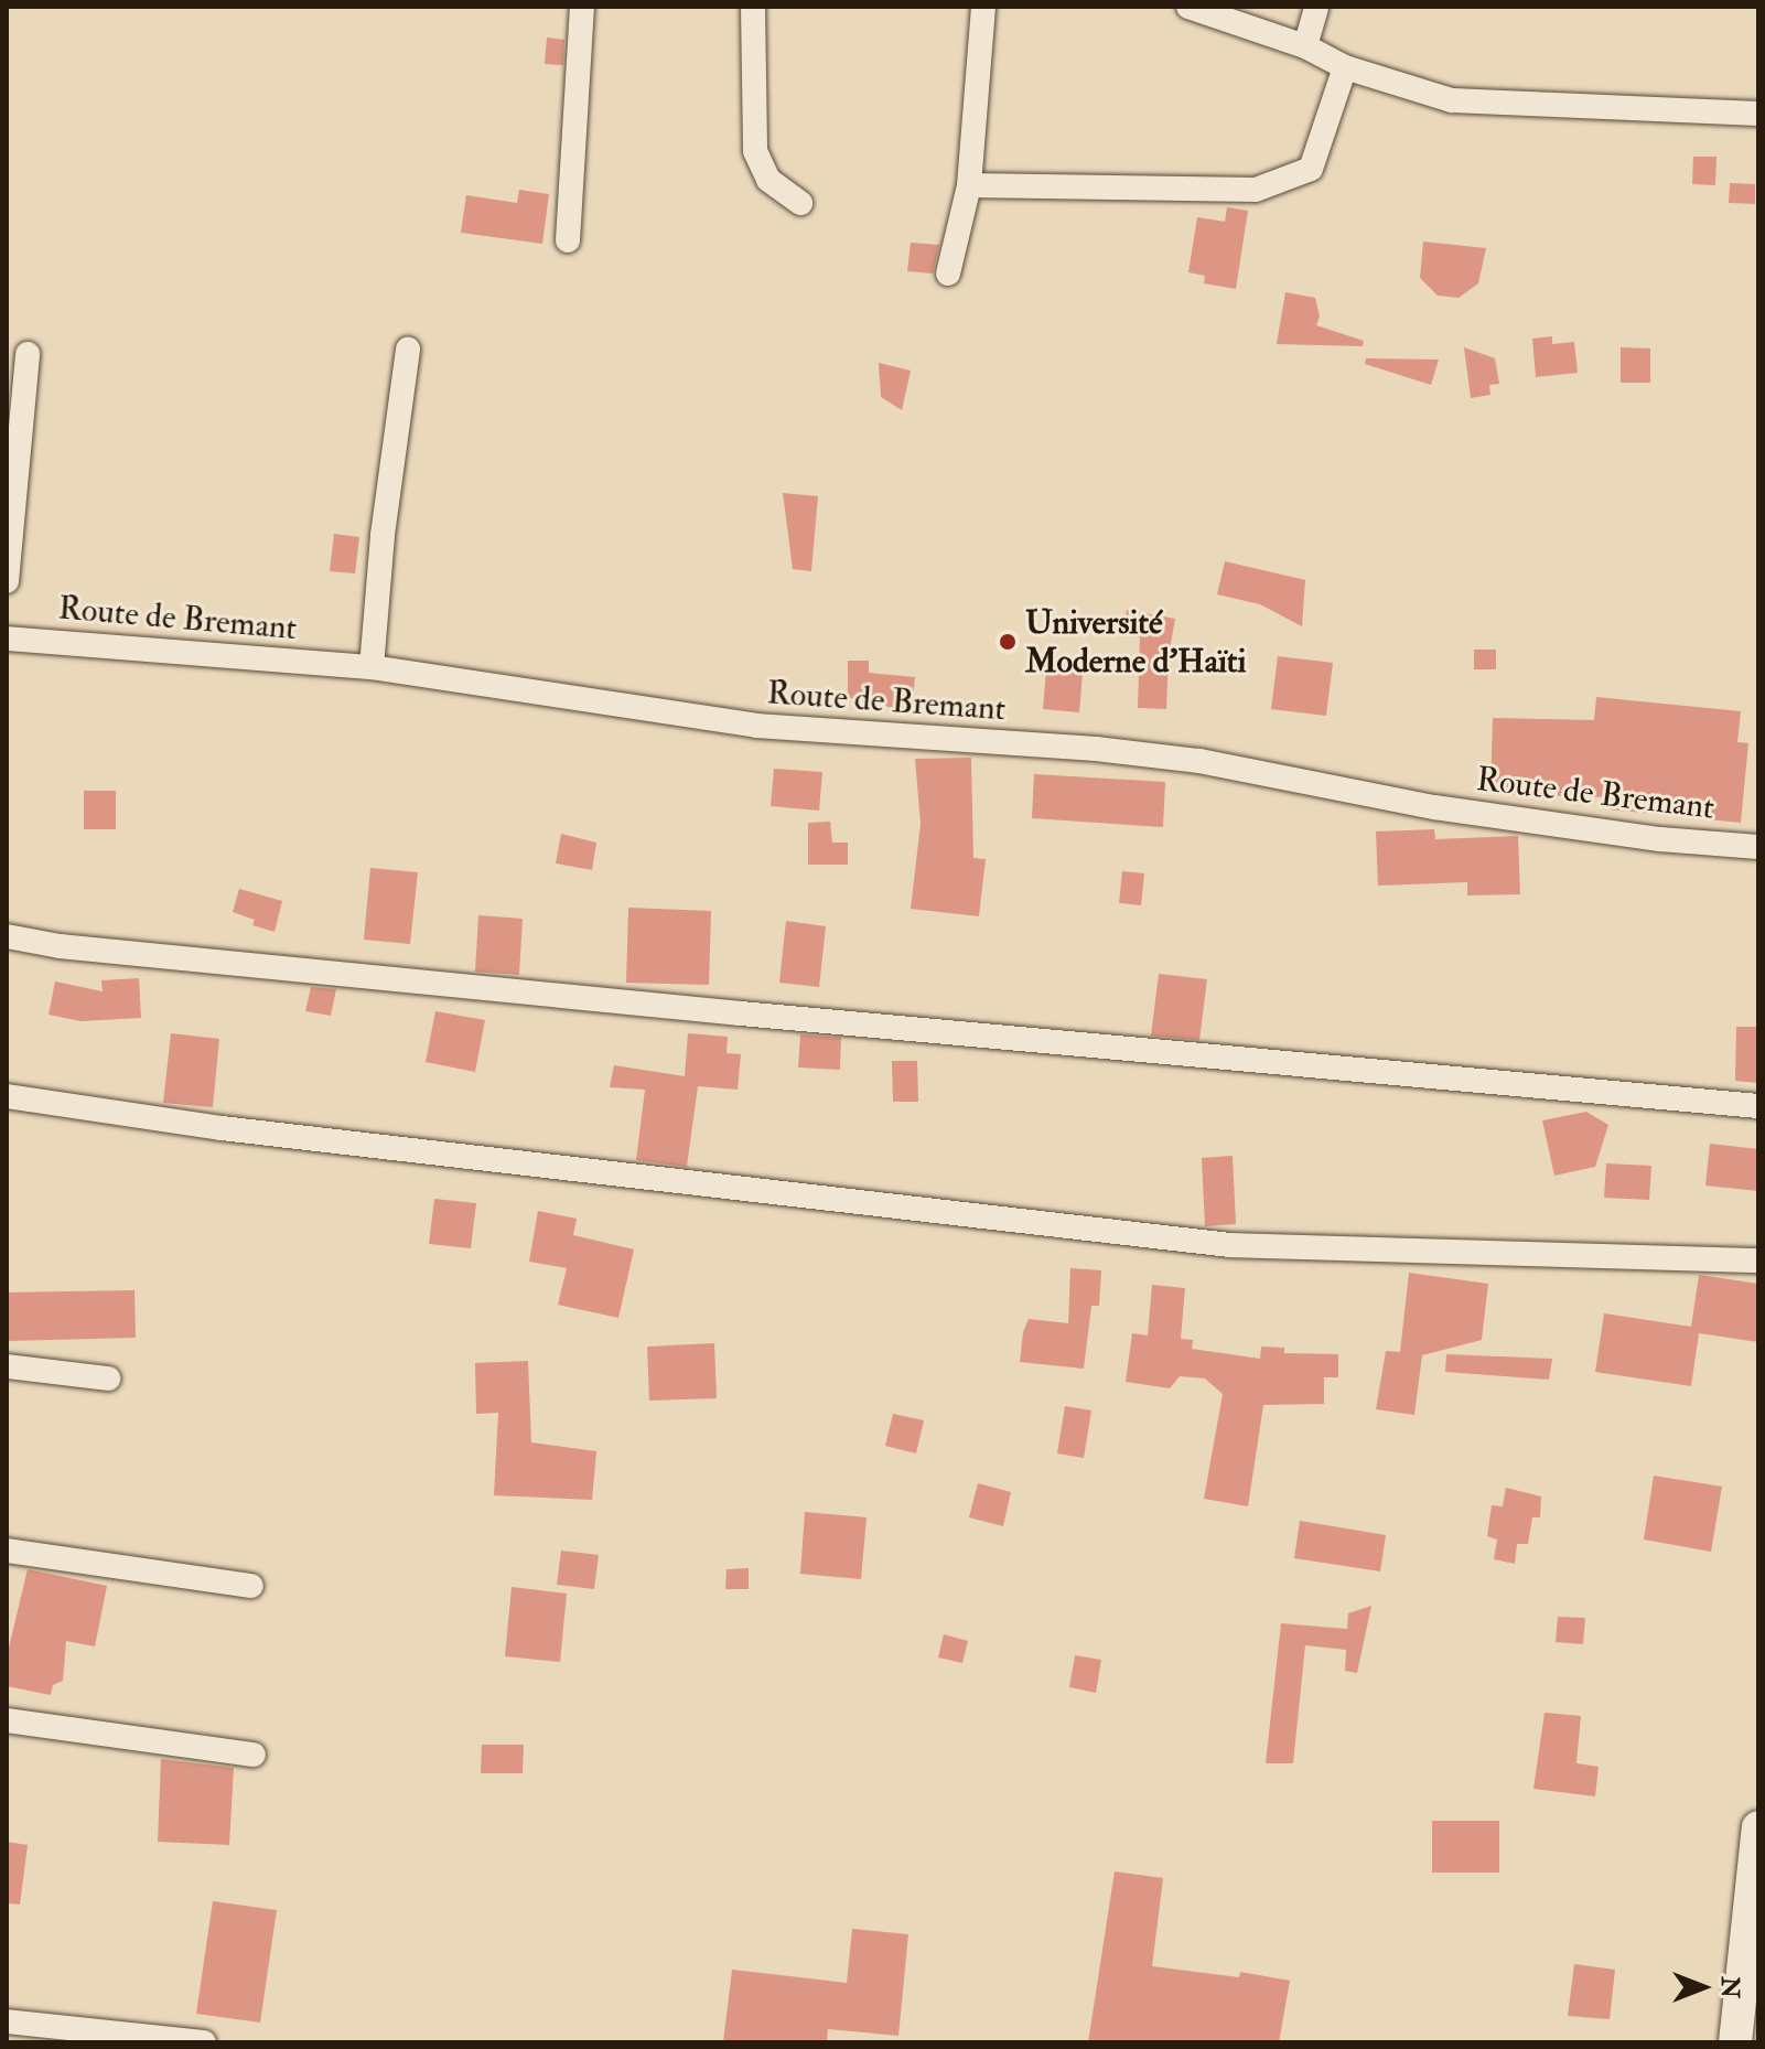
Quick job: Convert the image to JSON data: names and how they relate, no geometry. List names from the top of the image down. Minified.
{"streets":{"street":["Route de Bremant"]},"places":["Université Moderne d'Haïti"],"north":"right"}
